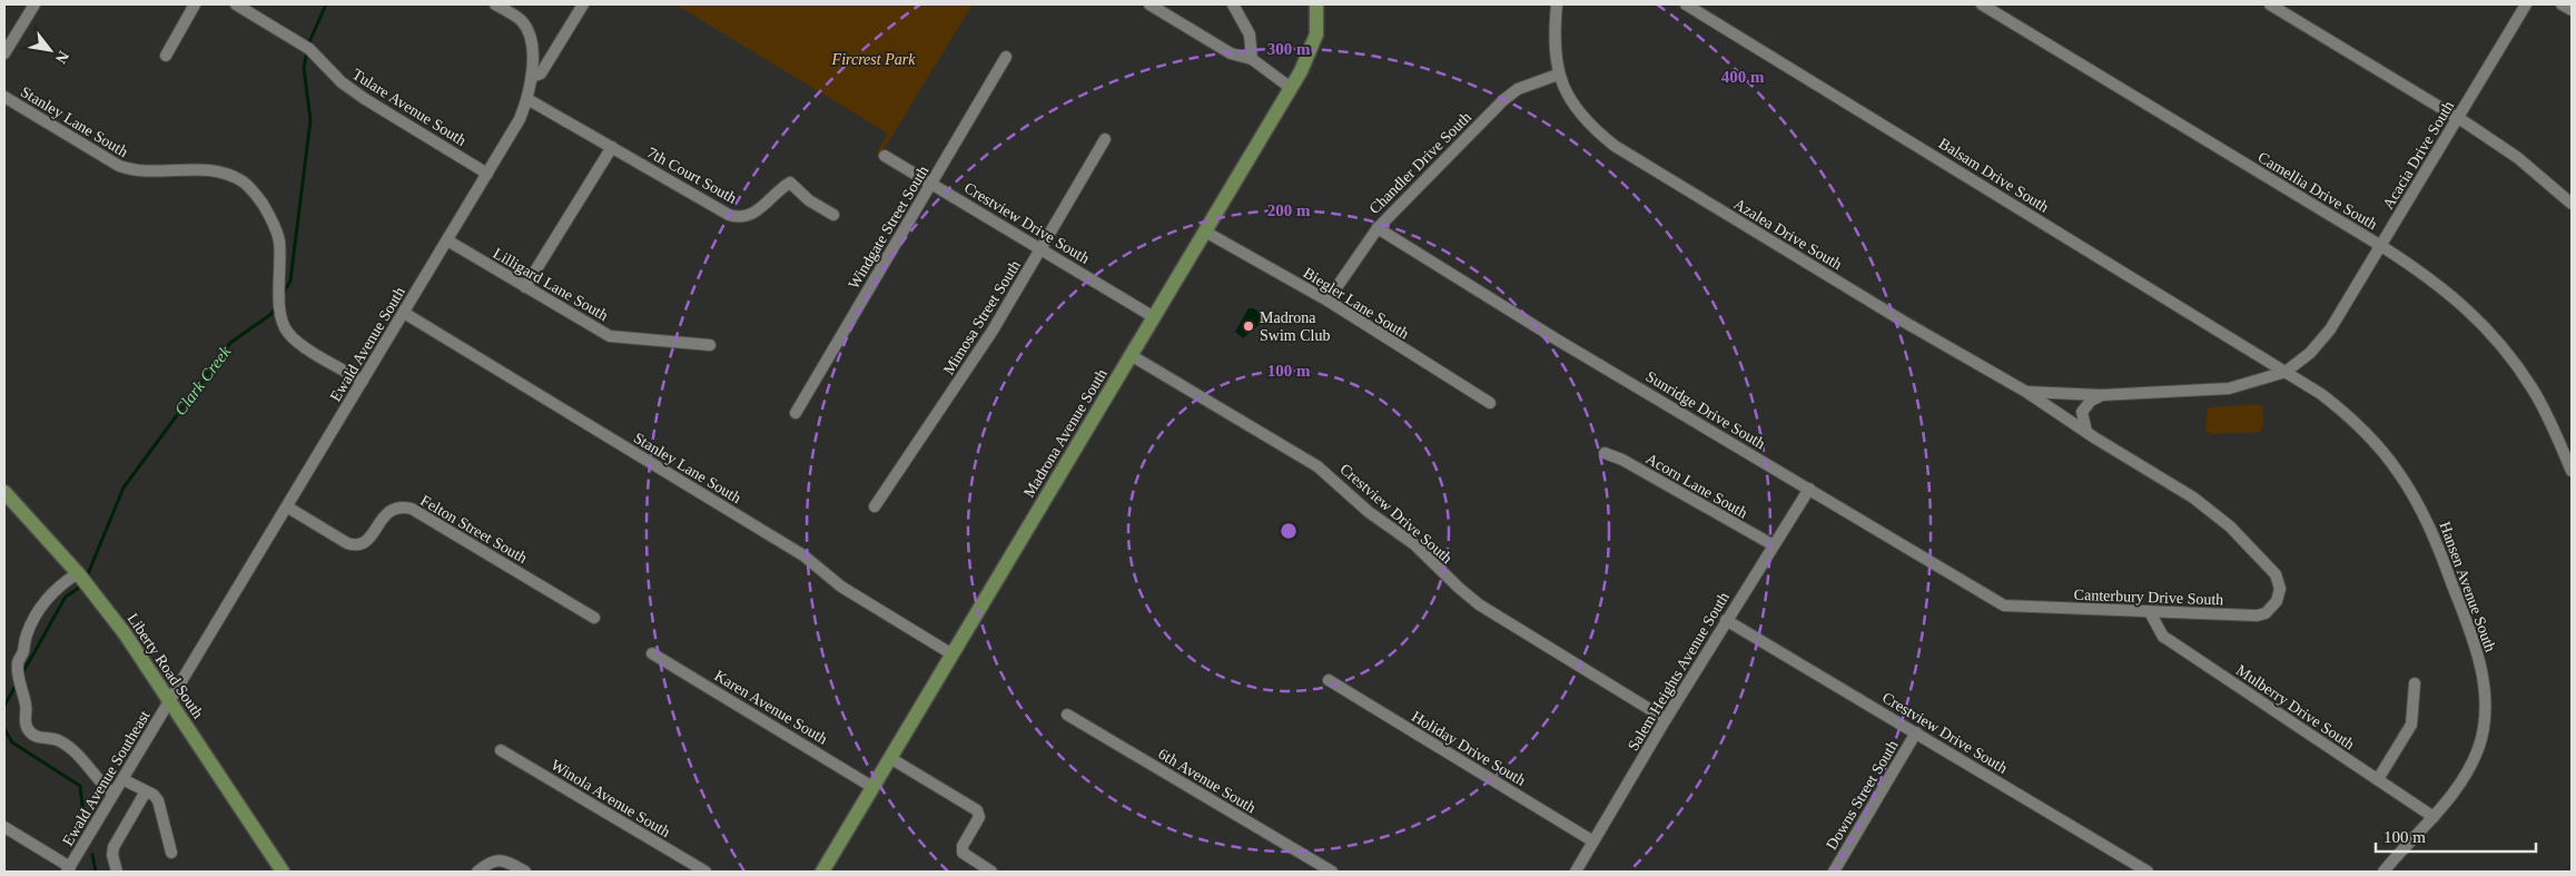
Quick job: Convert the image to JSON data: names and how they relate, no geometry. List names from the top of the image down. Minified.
{"streets":{"main road":["Madrona Avenue South","Liberty Road South"],"street":["Tulare Avenue South","Stanley Lane South","Acacia Drive South","Chandler Drive South","7th Court South","Balsam Drive South","Camellia Drive South","Crestview Drive South","Windgate Street South","Azalea Drive South","Lilligard Lane South","Biegler Lane South","Mimosa Street South","Ewald Avenue South","Sunridge Drive South","Acorn Lane South","Felton Street South","Hansen Avenue South","Canterbury Drive South","Salem Heights Avenue South","Karen Avenue South","Mulberry Drive South","Holiday Drive South","Ewald Avenue Southeast","6th Avenue South","Downs Street South","Winola Avenue South"]},"crossings":[["Tulare Avenue South","Ewald Avenue South"],["Stanley Lane South","Ewald Avenue South"],["Stanley Lane South","Madrona Avenue South"],["Acacia Drive South","Balsam Drive South"],["Acacia Drive South","Camellia Drive South"],["Acacia Drive South","Azalea Drive South"],["Acacia Drive South","Hansen Avenue South"],["Chandler Drive South","Azalea Drive South"],["Chandler Drive South","Biegler Lane South"],["Chandler Drive South","Sunridge Drive South"],["7th Court South","Ewald Avenue South"],["Balsam Drive South","Hansen Avenue South"],["Crestview Drive South","Windgate Street South"],["Crestview Drive South","Mimosa Street South"],["Crestview Drive South","Madrona Avenue South"],["Crestview Drive South","Salem Heights Avenue South"],["Crestview Drive South","Downs Street South"],["Azalea Drive South","Canterbury Drive South"],["Lilligard Lane South","Ewald Avenue South"],["Biegler Lane South","Madrona Avenue South"],["Ewald Avenue South","Felton Street South"],["Ewald Avenue South","Liberty Road South"],["Ewald Avenue South","Ewald Avenue Southeast"],["Sunridge Drive South","Canterbury Drive South"],["Sunridge Drive South","Salem Heights Avenue South"],["Madrona Avenue South","Karen Avenue South"],["Acorn Lane South","Salem Heights Avenue South"],["Hansen Avenue South","Mulberry Drive South"],["Canterbury Drive South","Mulberry Drive South"],["Liberty Road South","Ewald Avenue Southeast"],["Salem Heights Avenue South","Holiday Drive South"]],"water":["Clark Creek"],"parks":["Fircrest Park"],"places":["Madrona Swim Club"],"scale_bar":"100 m","north":"bottom right","rings":["300 m","400 m","200 m","100 m"]}
